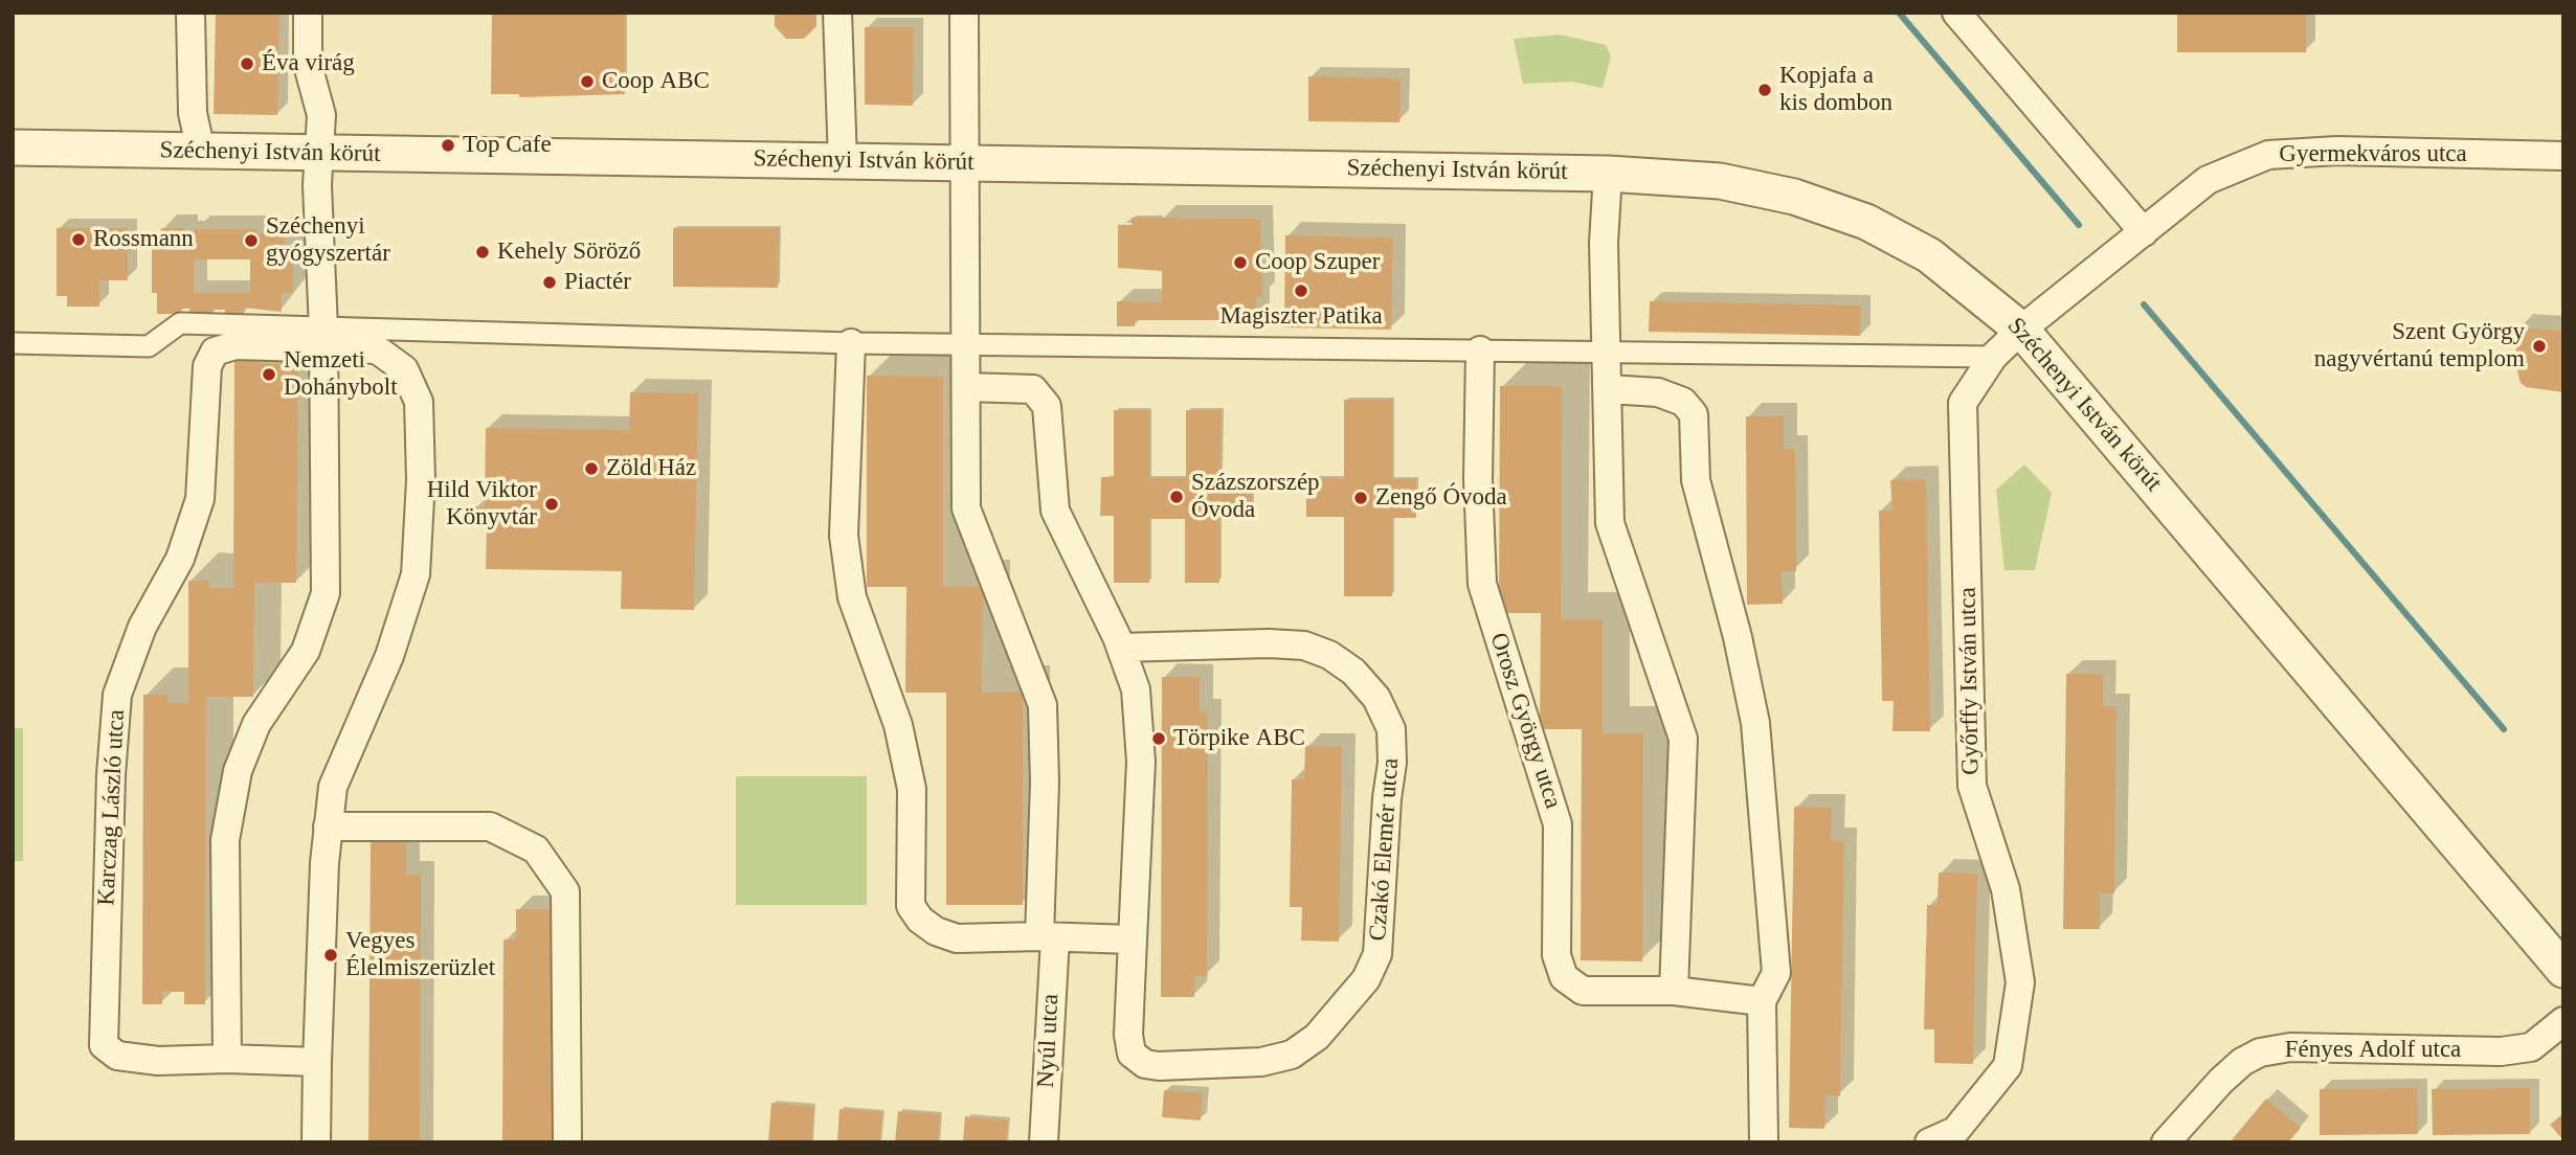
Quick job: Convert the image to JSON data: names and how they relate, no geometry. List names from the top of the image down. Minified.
{"streets":{"street":["Széchenyi István körút","Gyermekváros utca","Győrffy István utca","Orosz György utca","Karczag László utca","Czakó Elemér utca","Nyúl utca","Fényes Adolf utca"]},"crossings":[["Széchenyi István körút","Gyermekváros utca"],["Széchenyi István körút","Győrffy István utca"],["Gyermekváros utca","Győrffy István utca"]],"places":["Éva virág","Coop ABC","Kopjafa a kis dombon","Top Cafe","Rossmann","Széchenyi gyógyszertár","Kehely Söröző","Coop Szuper","Piactér","Magiszter Patika","Szent György nagyvértanú templom","Nemzeti Dohánybolt","Zöld Ház","Százszorszép Óvoda","Zengő Óvoda","Hild Viktor Könyvtár","Törpike ABC","Vegyes Élelmiszerüzlet"]}
